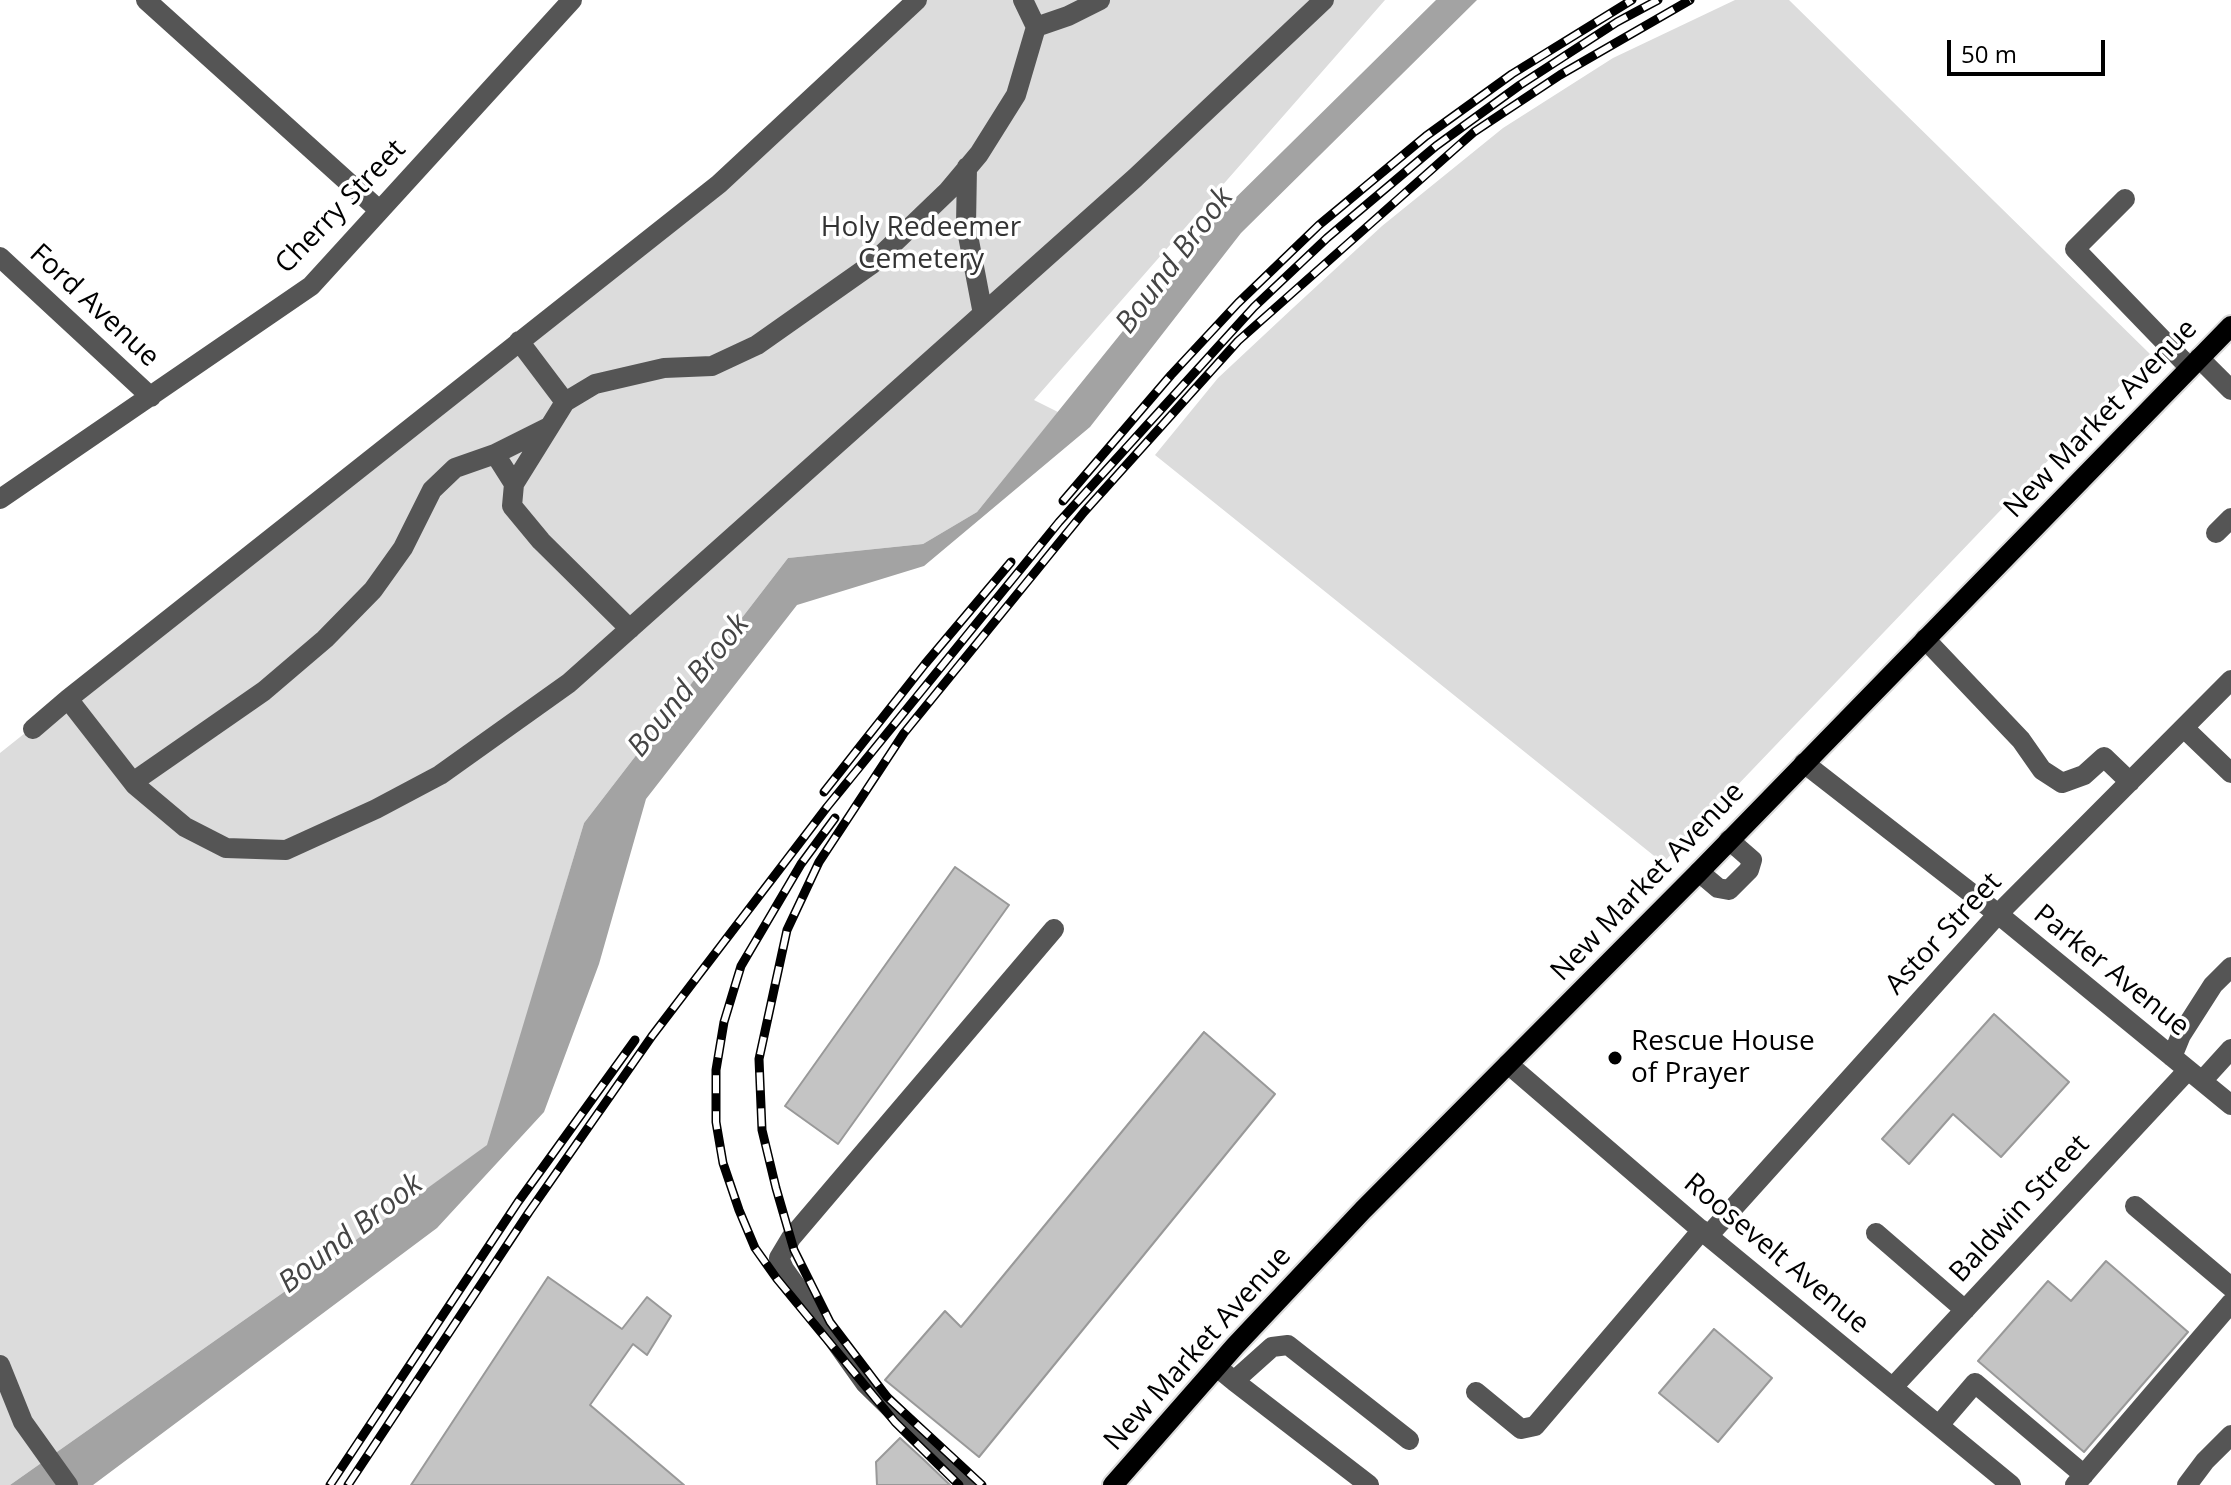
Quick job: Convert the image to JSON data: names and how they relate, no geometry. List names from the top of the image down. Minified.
{"streets":{"main road":["New Market Avenue"],"street":["Cherry Street","Ford Avenue","Astor Street","Parker Avenue","Baldwin Street","Roosevelt Avenue"]},"crossings":[["Cherry Street","Ford Avenue"],["New Market Avenue","Parker Avenue"],["New Market Avenue","Roosevelt Avenue"],["Astor Street","Parker Avenue"],["Astor Street","Roosevelt Avenue"],["Parker Avenue","Baldwin Street"],["Baldwin Street","Roosevelt Avenue"]],"water":["Bound Brook"],"parks":["Holy Redeemer Cemetery"],"places":["Rescue House of Prayer"],"scale_bar":"50 m"}
